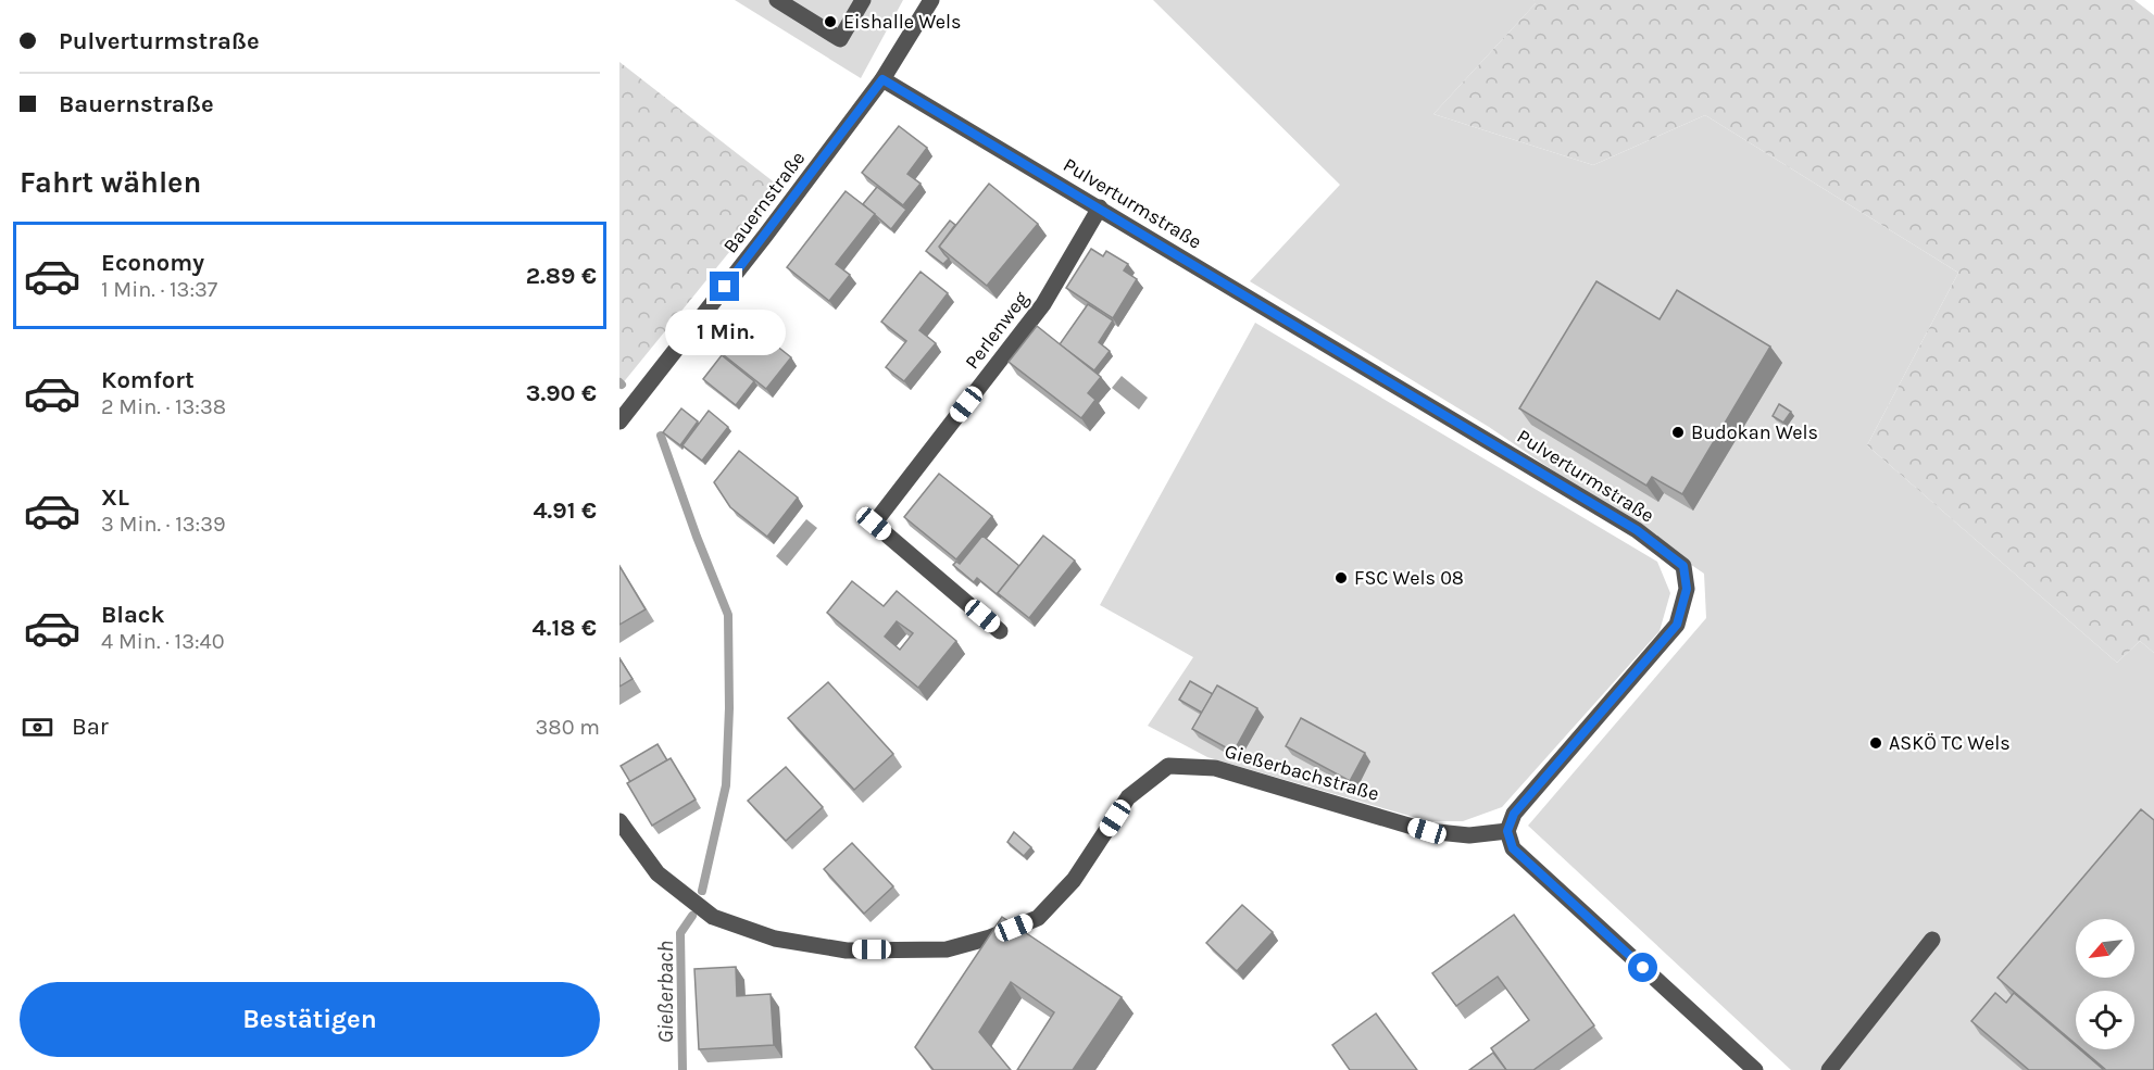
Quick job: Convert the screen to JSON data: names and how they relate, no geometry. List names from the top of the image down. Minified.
{"streets":{"street":["Bauernstraße","Pulverturmstraße","Perlenweg","Gießerbachstraße"]},"crossings":[["Bauernstraße","Pulverturmstraße"],["Pulverturmstraße","Perlenweg"],["Pulverturmstraße","Gießerbachstraße"]],"water":["Gießerbach"],"places":["Eishalle Wels","Budokan Wels","FSC Wels 08","ASKÖ TC Wels"],"north":"bottom left","page":{"banner":["Pulverturmstraße","Bauernstraße"],"heading":"Fahrt wählen","list":[{"name":"Economy","note":"1 Min. · 13:37","value":"2.89 €"},{"name":"Komfort","note":"2 Min. · 13:38","value":"3.90 €"},{"name":"XL","note":"3 Min. · 13:39","value":"4.91 €"},{"name":"Black","note":"4 Min. · 13:40","value":"4.18 €"}],"bubble":"1 Min.","pay":["Bar","380 m"],"buttons":"Bestätigen"}}
